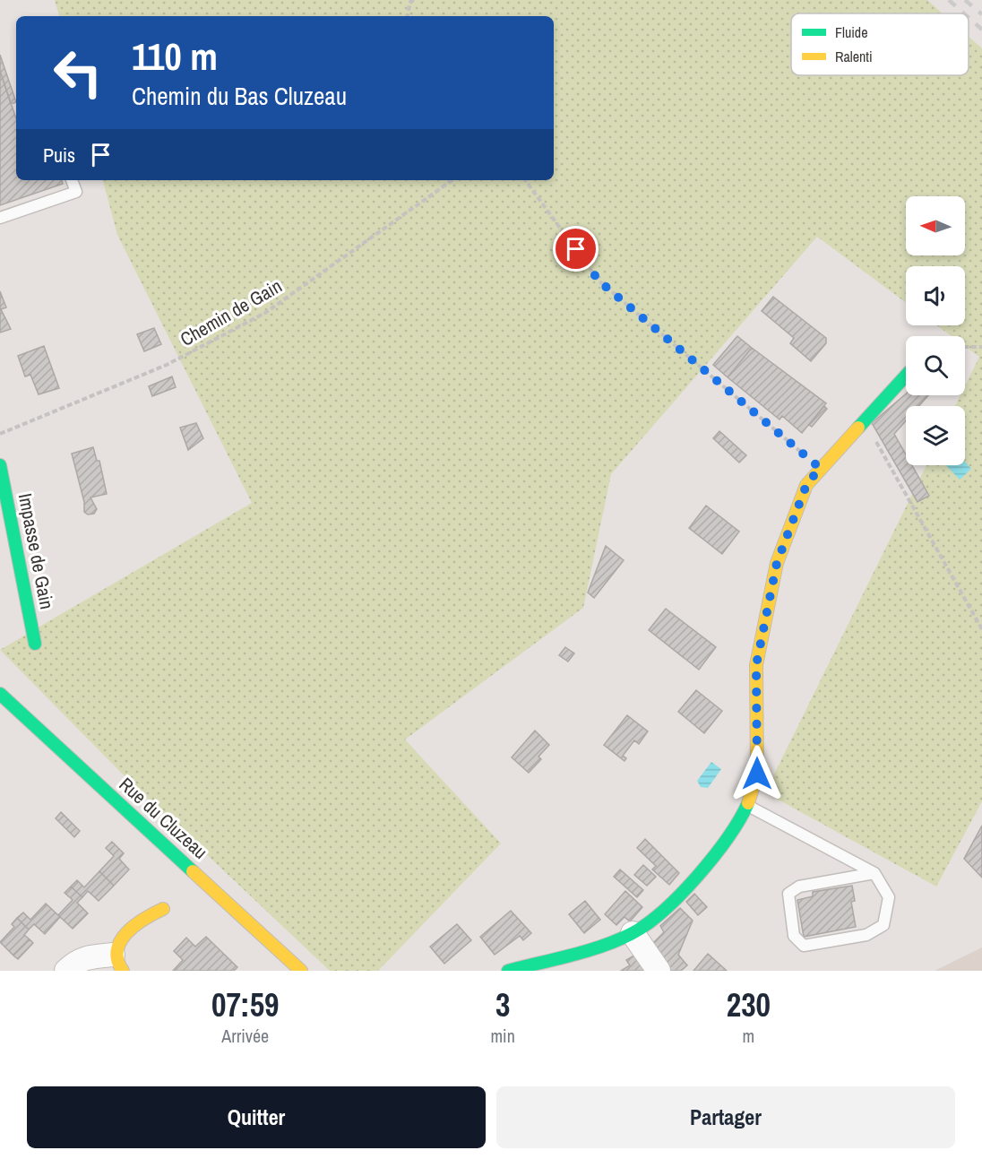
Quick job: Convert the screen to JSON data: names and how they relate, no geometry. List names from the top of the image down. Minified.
{"streets":{"street":["Impasse de Gain","Rue du Cluzeau"],"path":["Chemin de Gain"]},"legend":["Fluide","Ralenti"],"north":"left","page":{"turn":["110 m","Chemin du Bas Cluzeau"],"then":"Puis","eta":["07:59","Arrivée","3","min","230","m"],"buttons":["Quitter","Partager"]}}
